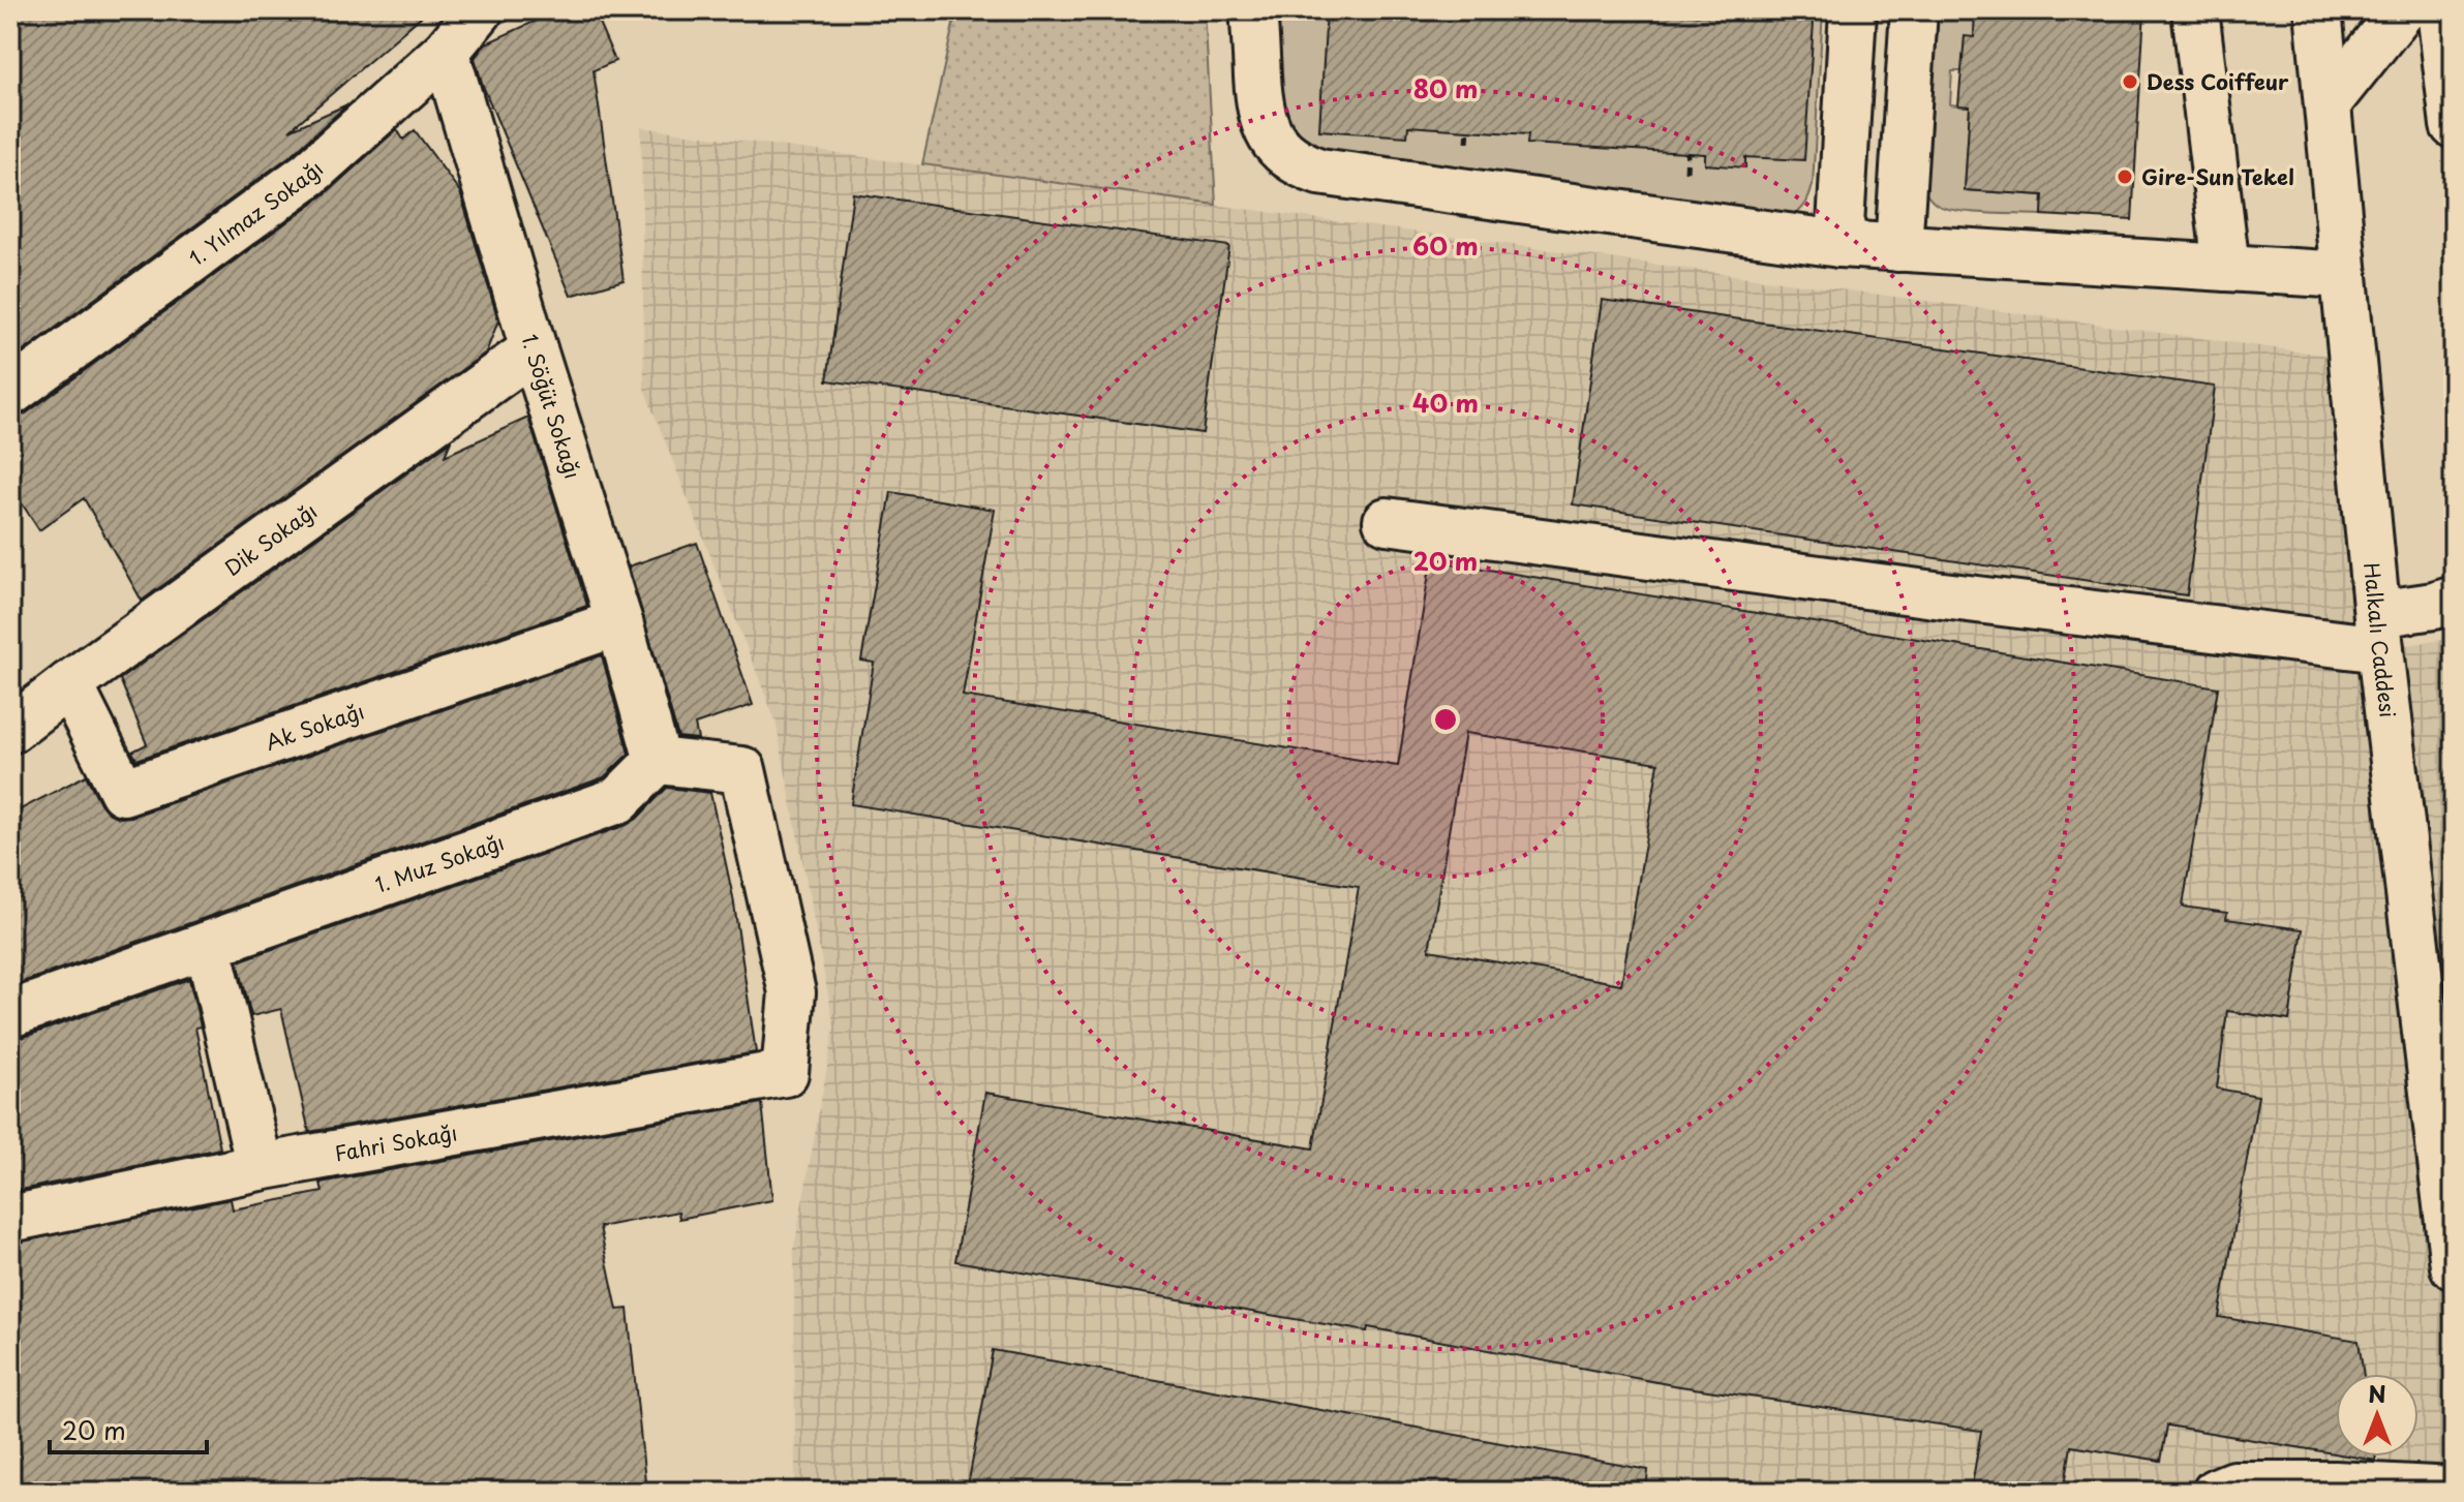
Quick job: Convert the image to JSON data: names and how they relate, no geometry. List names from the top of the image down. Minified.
{"streets":{"street":["1. Yılmaz Sokağı","1. Söğüt Sokağı","Dik Sokağı","Halkalı Caddesi","Ak Sokağı","1. Muz Sokağı","Fahri Sokağı"]},"crossings":[["1. Yılmaz Sokağı","1. Söğüt Sokağı"],["1. Söğüt Sokağı","Dik Sokağı"],["1. Söğüt Sokağı","Ak Sokağı"],["1. Söğüt Sokağı","1. Muz Sokağı"],["1. Söğüt Sokağı","Fahri Sokağı"],["Dik Sokağı","Ak Sokağı"],["1. Muz Sokağı","Fahri Sokağı"]],"places":["Dess Coiffeur","Gire-Sun Tekel"],"scale_bar":"20 m","north":"top","rings":["80 m","60 m","40 m","20 m"]}
